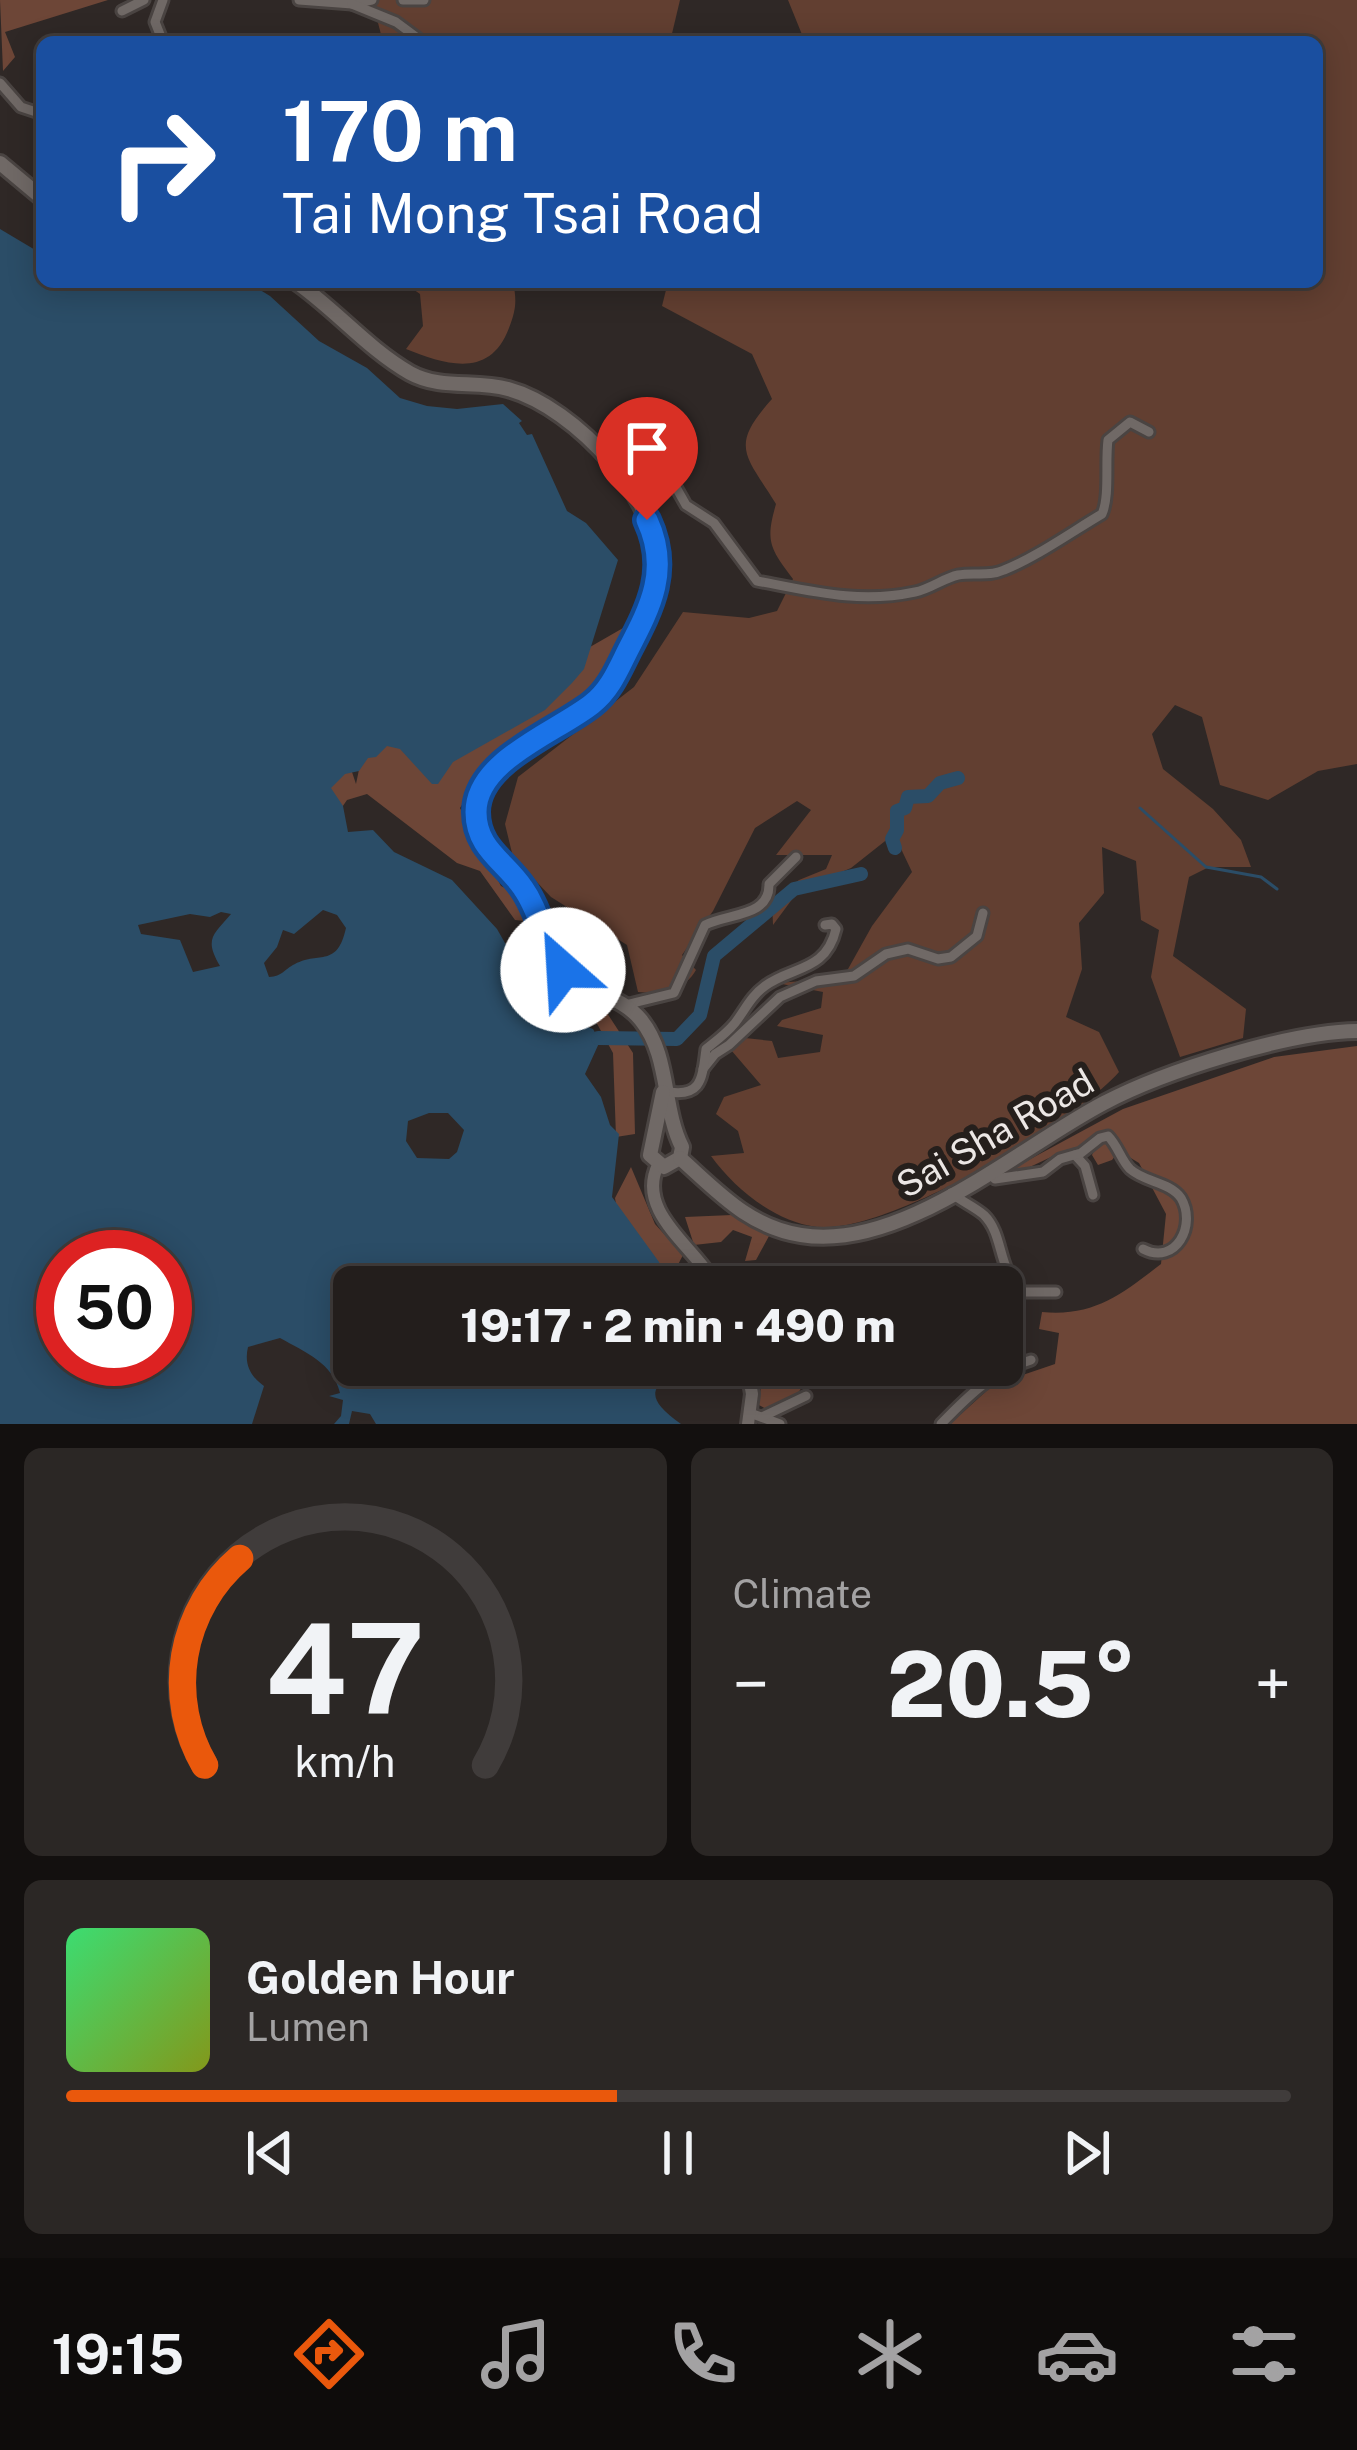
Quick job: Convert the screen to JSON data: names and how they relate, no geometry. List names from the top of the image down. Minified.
{"streets":{"main road":["Sai Sha Road"]},"page":{"turn":["170 m","Tai Mong Tsai Road"],"limit":"50","trip":"19:17 · 2 min · 490 m","tile":"Climate","heat":["−","20.5°","+"],"song":["Golden Hour","Lumen"],"tabs":"19:15","gauge":["47","km/h"]}}
